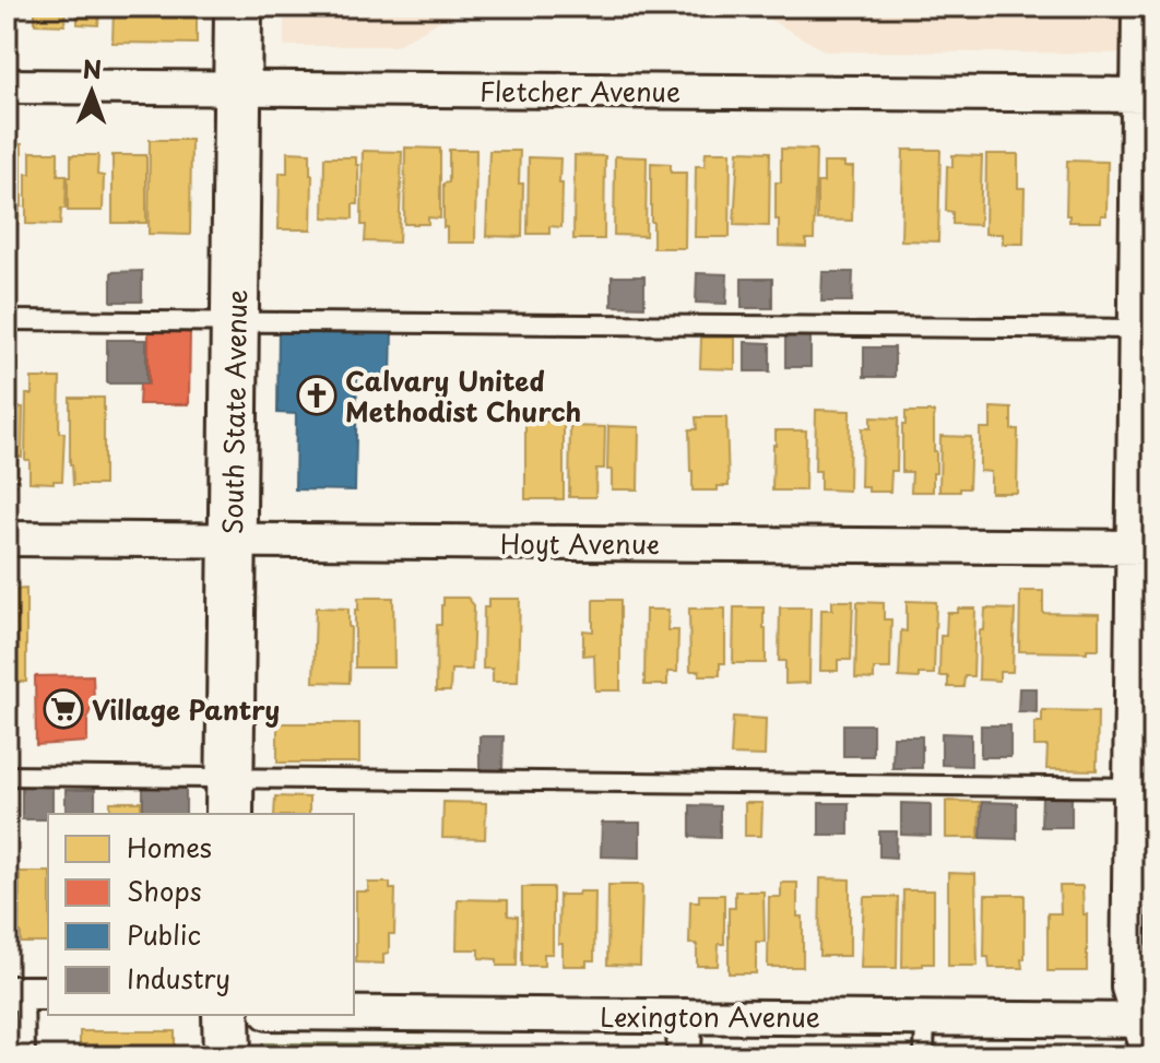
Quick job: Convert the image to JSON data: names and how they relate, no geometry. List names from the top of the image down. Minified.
{"streets":{"street":["Fletcher Avenue","South State Avenue","Hoyt Avenue","Lexington Avenue"]},"crossings":[["Fletcher Avenue","South State Avenue"],["South State Avenue","Hoyt Avenue"]],"places":{"church":["Calvary United Methodist Church"],"supermarket":["Village Pantry"]},"legend":["Homes","Shops","Public","Industry"],"north":"top"}
